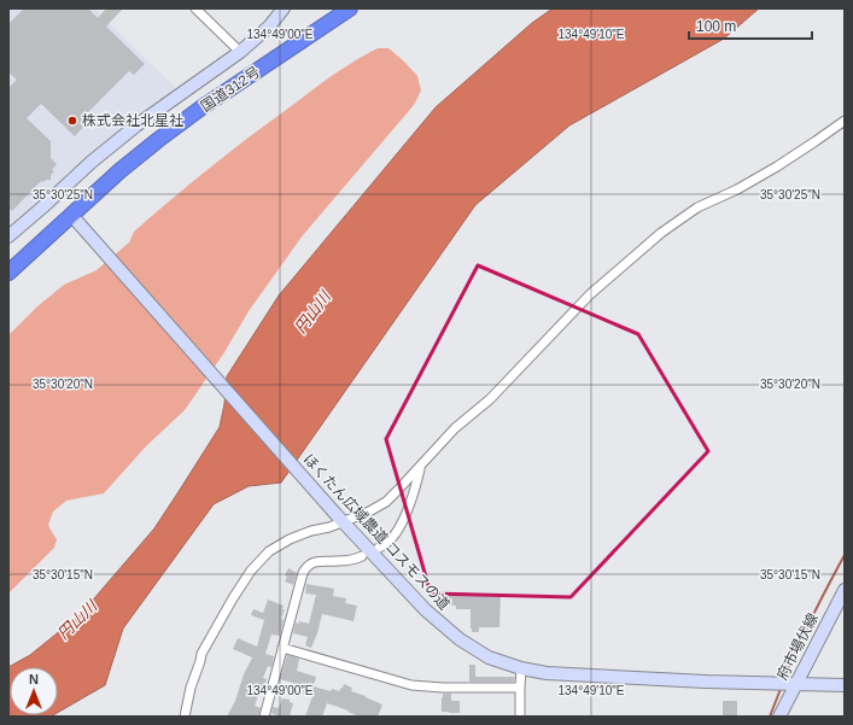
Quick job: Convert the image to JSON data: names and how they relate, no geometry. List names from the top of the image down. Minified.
{"streets":{"highway":["国道312号"],"street":["ほくたん広域農道 コスモスの道","府市場伏線"]},"crossings":[["国道312号","ほくたん広域農道 コスモスの道"],["ほくたん広域農道 コスモスの道","府市場伏線"]],"water":["円山川"],"places":["株式会社北星社"],"scale_bar":"100 m","north":"top","coordinates":["134°49'00\"E","134°49'10\"E","35°30'25\"N","35°30'20\"N","35°30'15\"N"]}
